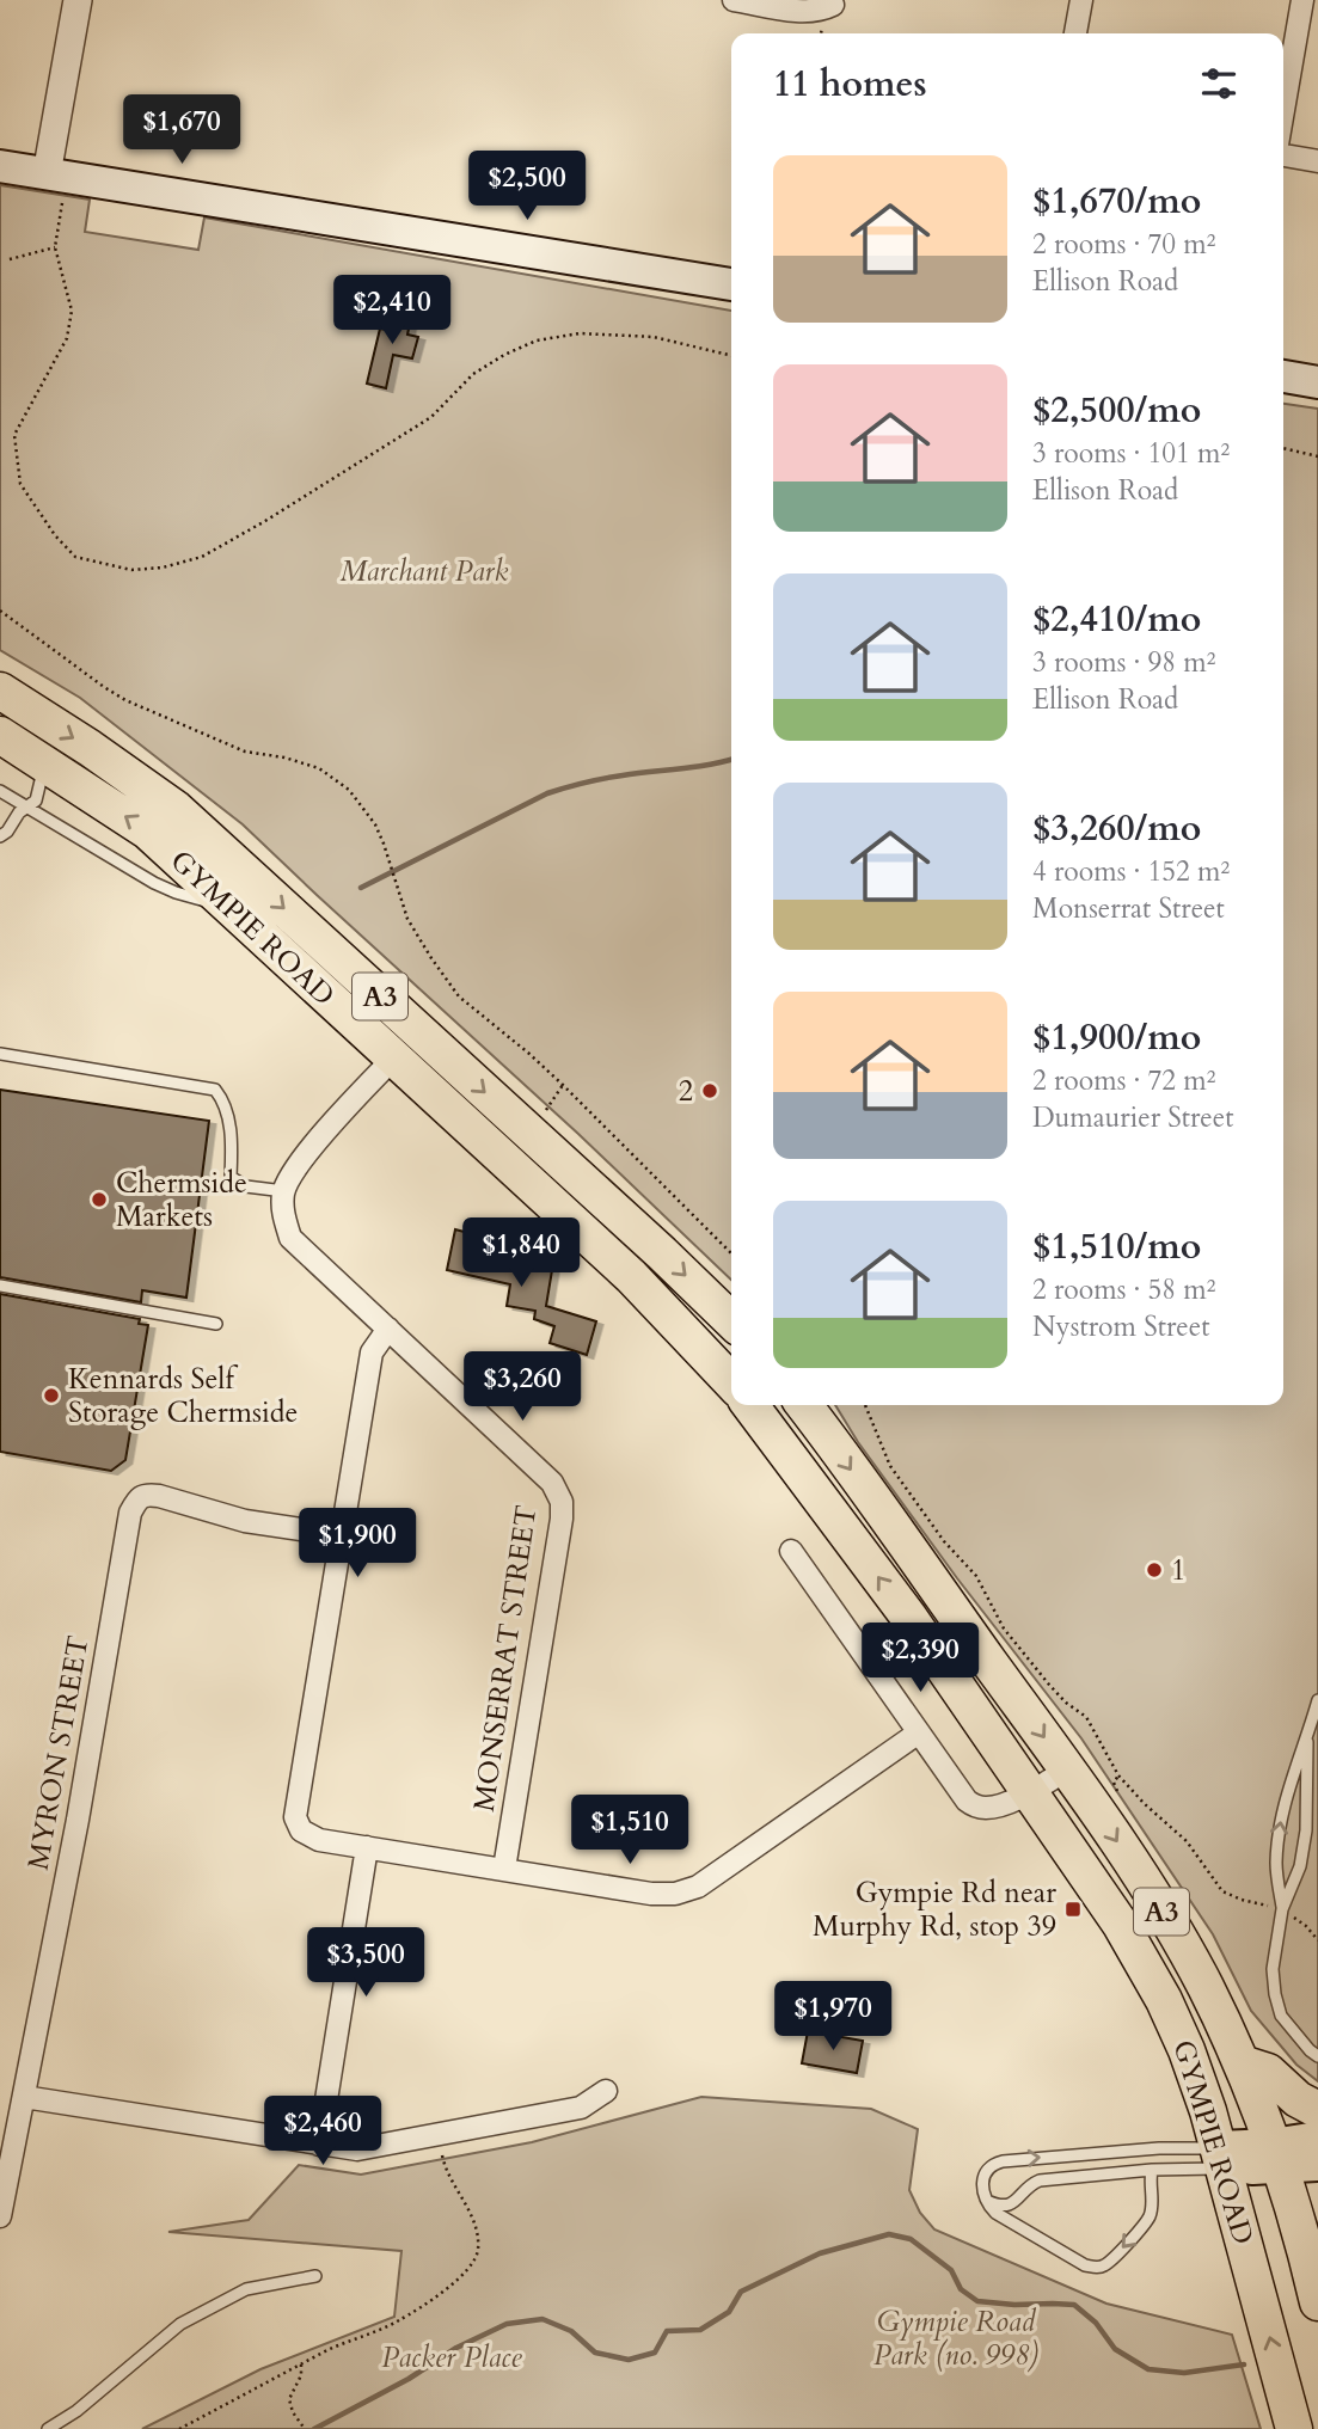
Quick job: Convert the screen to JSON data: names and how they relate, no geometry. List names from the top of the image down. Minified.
{"streets":{"highway":["GYMPIE ROAD","A3"],"street":["MONSERRAT STREET","MYRON STREET"]},"parks":["Marchant Park","Gympie Road Park (no. 998)","Packer Place"],"places":{"other":["2","Chermside Markets","Kennards Self Storage Chermside","1"],"transit":["Gympie Rd near Murphy Rd, stop 39"]},"page":{"heading":"11 homes","price":["$1,670","$2,500","$2,410","$1,840","$3,260","$1,900","$2,390","$1,510","$3,500","$1,970","$2,460"],"list":[{"name":"$1,670/mo","note":"2 rooms · 70 m² · Ellison Road"},{"name":"$2,500/mo","note":"3 rooms · 101 m² · Ellison Road"},{"name":"$2,410/mo","note":"3 rooms · 98 m² · Ellison Road"},{"name":"$3,260/mo","note":"4 rooms · 152 m² · Monserrat Street"},{"name":"$1,900/mo","note":"2 rooms · 72 m² · Dumaurier Street"},{"name":"$1,510/mo","note":"2 rooms · 58 m² · Nystrom Street"}]}}
